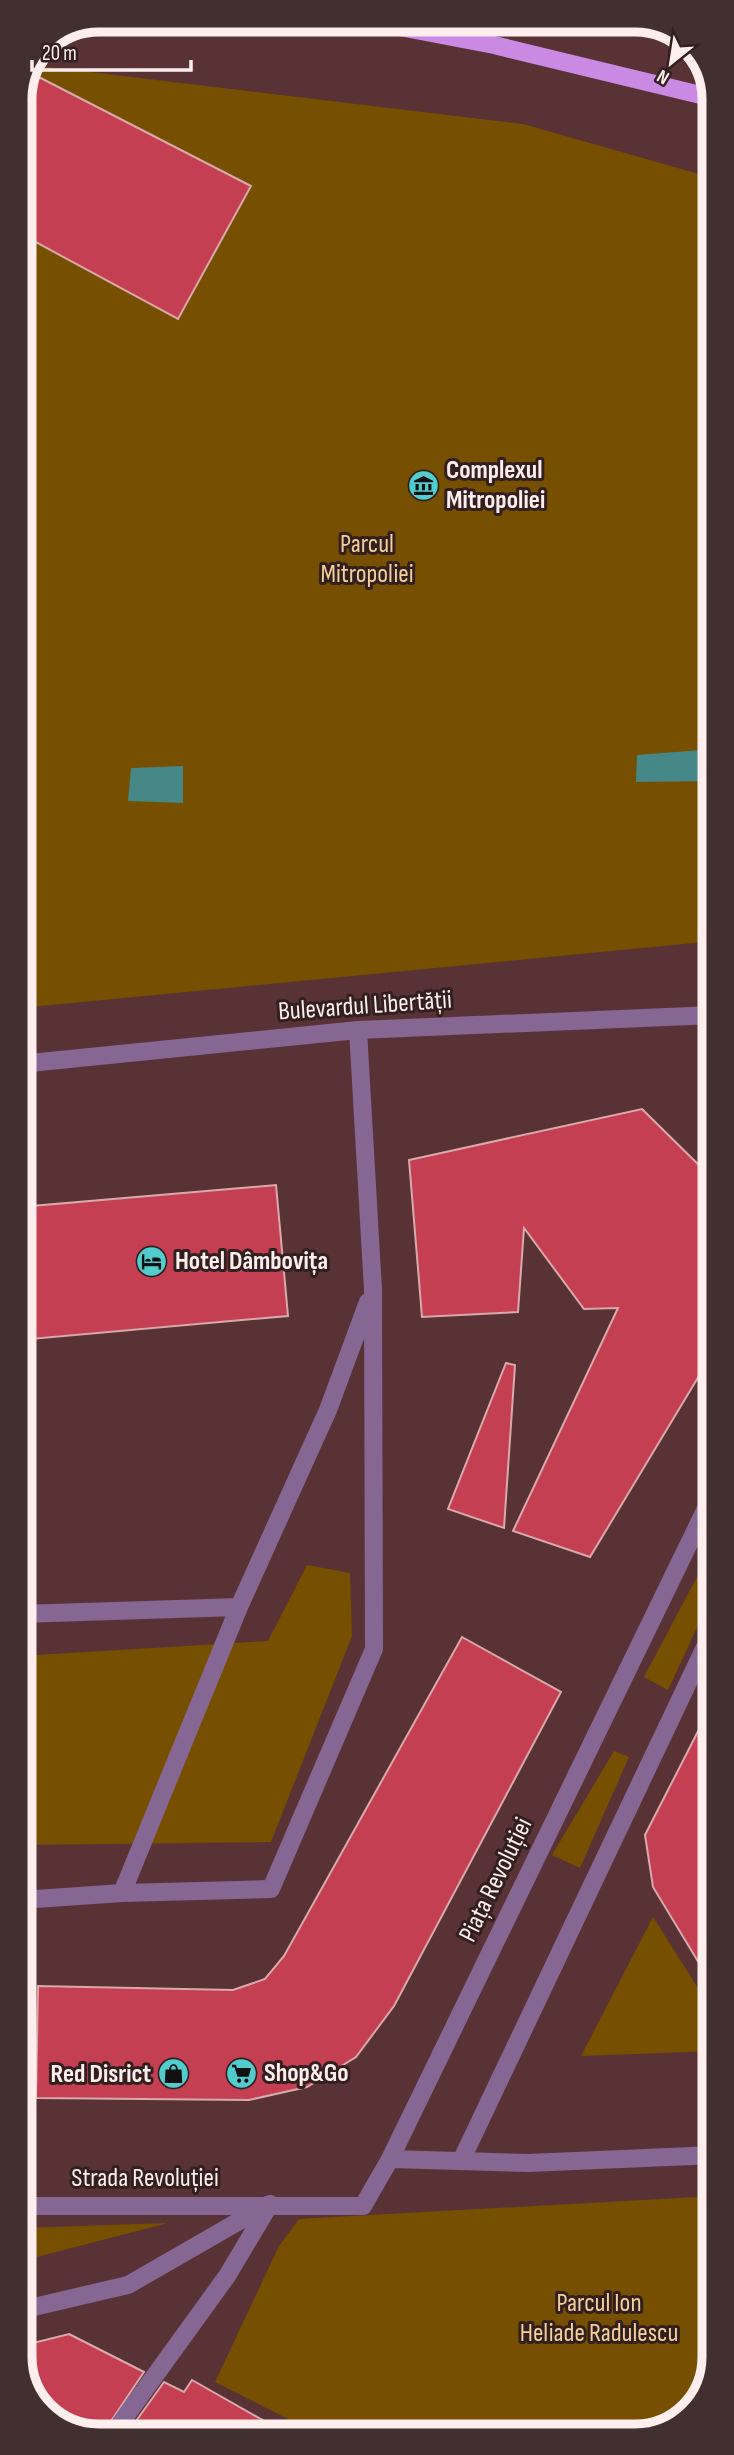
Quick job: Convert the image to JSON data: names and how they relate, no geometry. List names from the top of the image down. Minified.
{"streets":{"street":["Bulevardul Libertății","Piața Revoluției","Strada Revoluției"]},"crossings":[["Piața Revoluției","Strada Revoluției"]],"parks":["Parcul Mitropoliei","Parcul Ion Heliade Radulescu"],"places":{"museum":["Complexul Mitropoliei"],"hotel":["Hotel Dâmbovița"],"supermarket":["Shop&Go"],"shop":["Red Disrict"]},"scale_bar":"20 m","north":"bottom left"}
